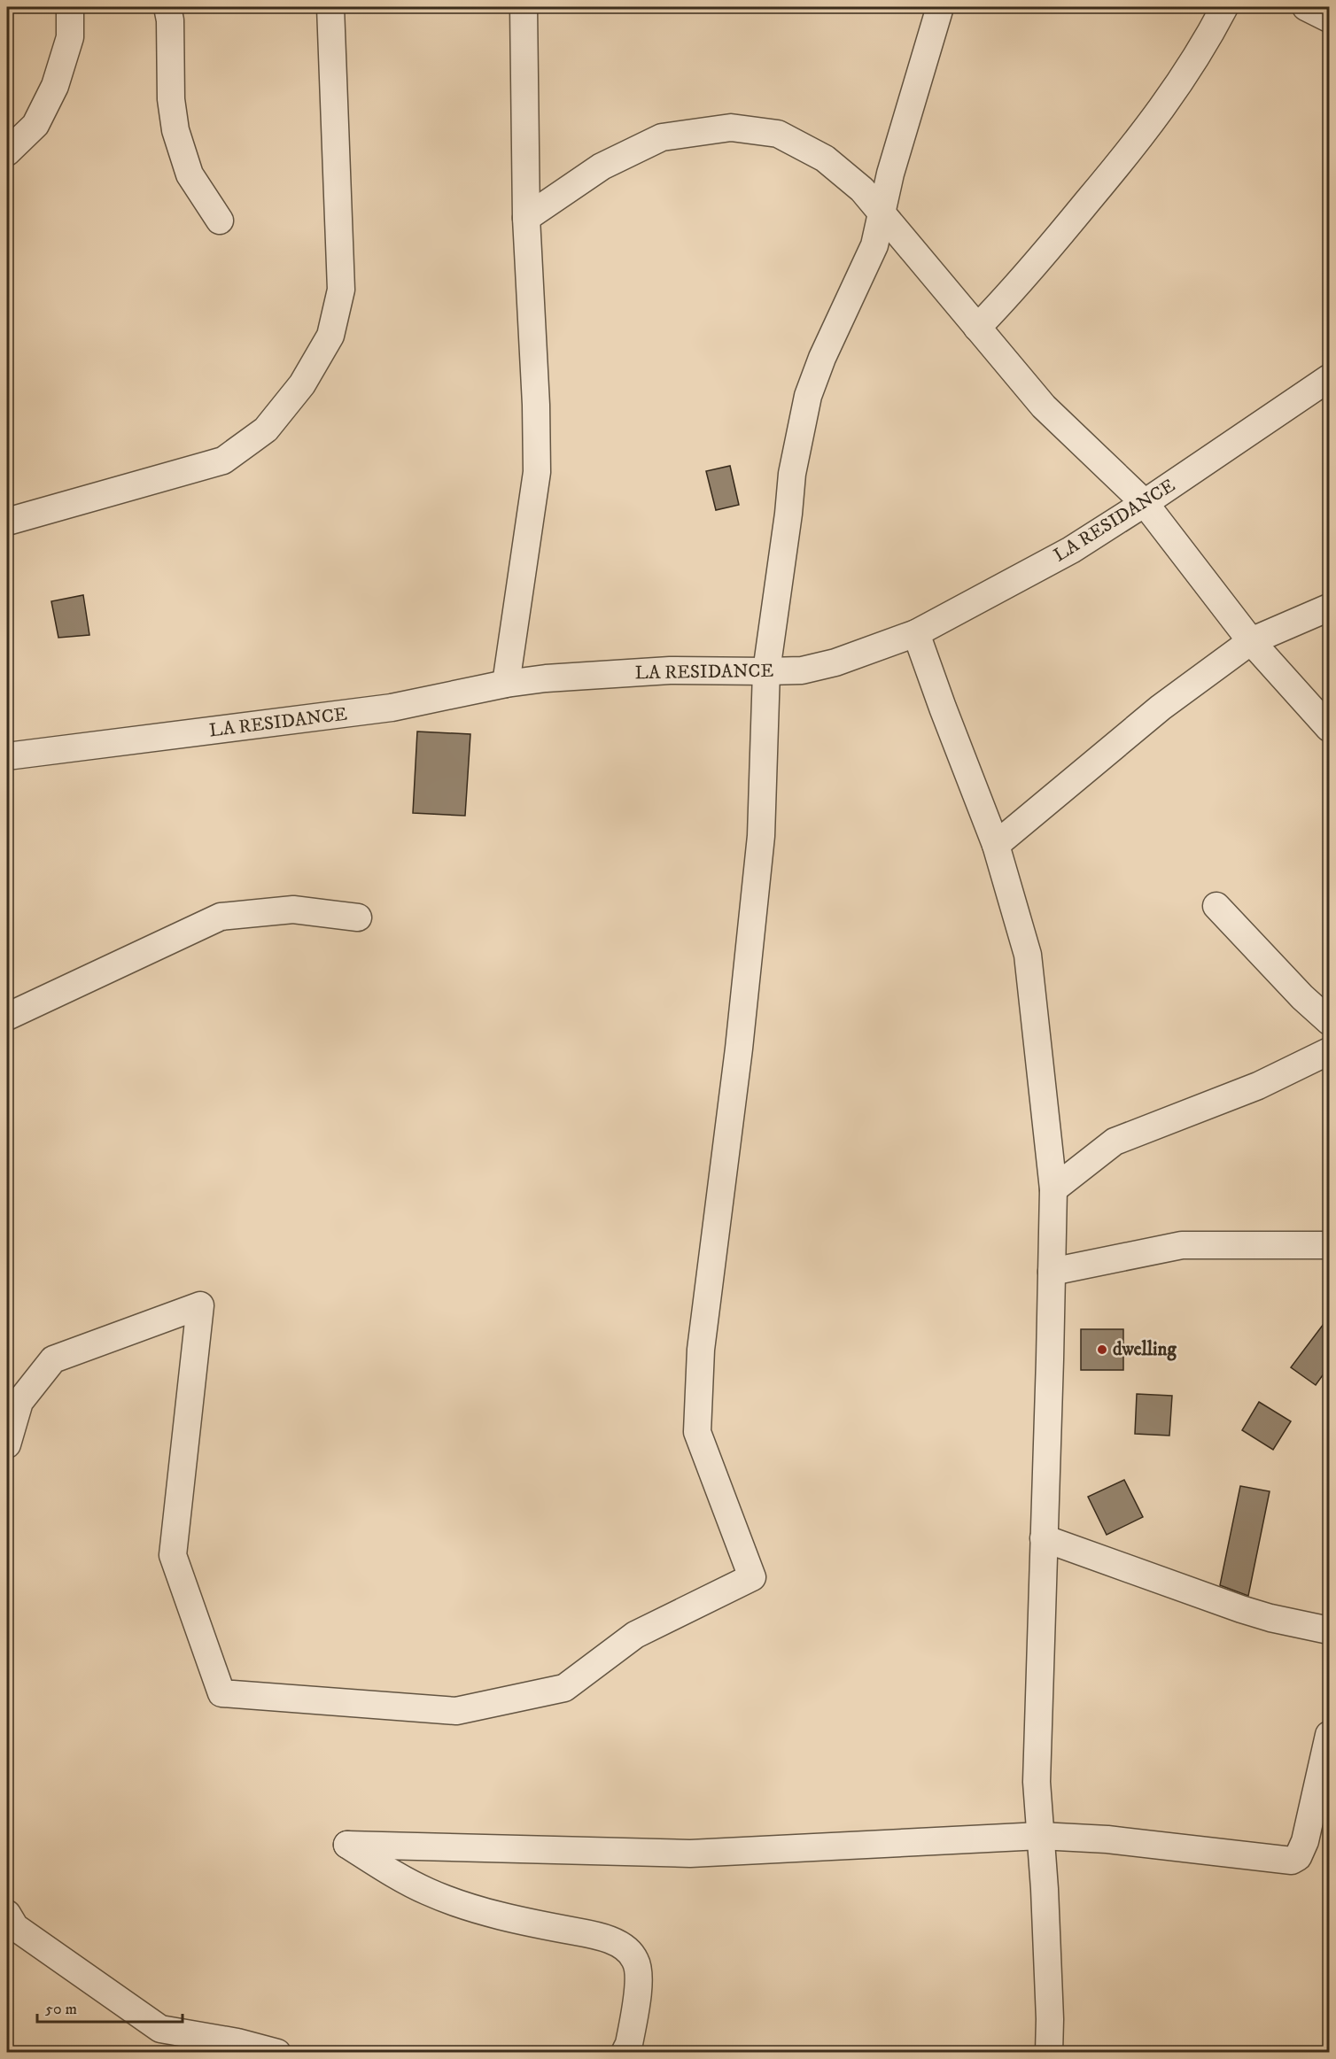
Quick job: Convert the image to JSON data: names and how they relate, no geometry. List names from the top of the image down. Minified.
{"streets":{"street":["LA RESIDANCE"]},"places":["dwelling"],"scale_bar":"50 m"}
